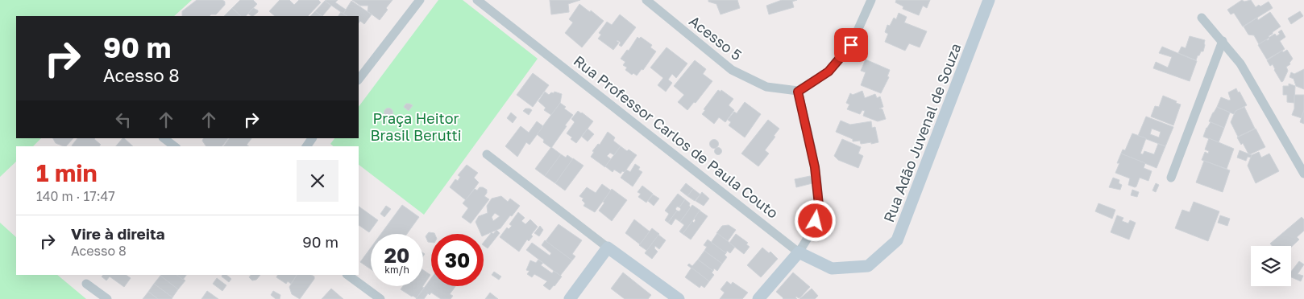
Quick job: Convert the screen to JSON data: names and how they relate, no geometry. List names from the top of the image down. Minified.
{"streets":{"street":["Acesso 5","Rua Adão Juvenal de Souza","Rua Professor Carlos de Paula Couto"]},"crossings":[["Rua Adão Juvenal de Souza","Rua Professor Carlos de Paula Couto"]],"parks":["Praça Heitor Brasil Berutti"],"page":{"turn":["90 m","Acesso 8"],"heading":["1 min","140 m · 17:47"],"list":[{"name":"Vire à direita","note":"Acesso 8","value":"90 m"}],"speed":"20 km/h","limit":"30"}}
